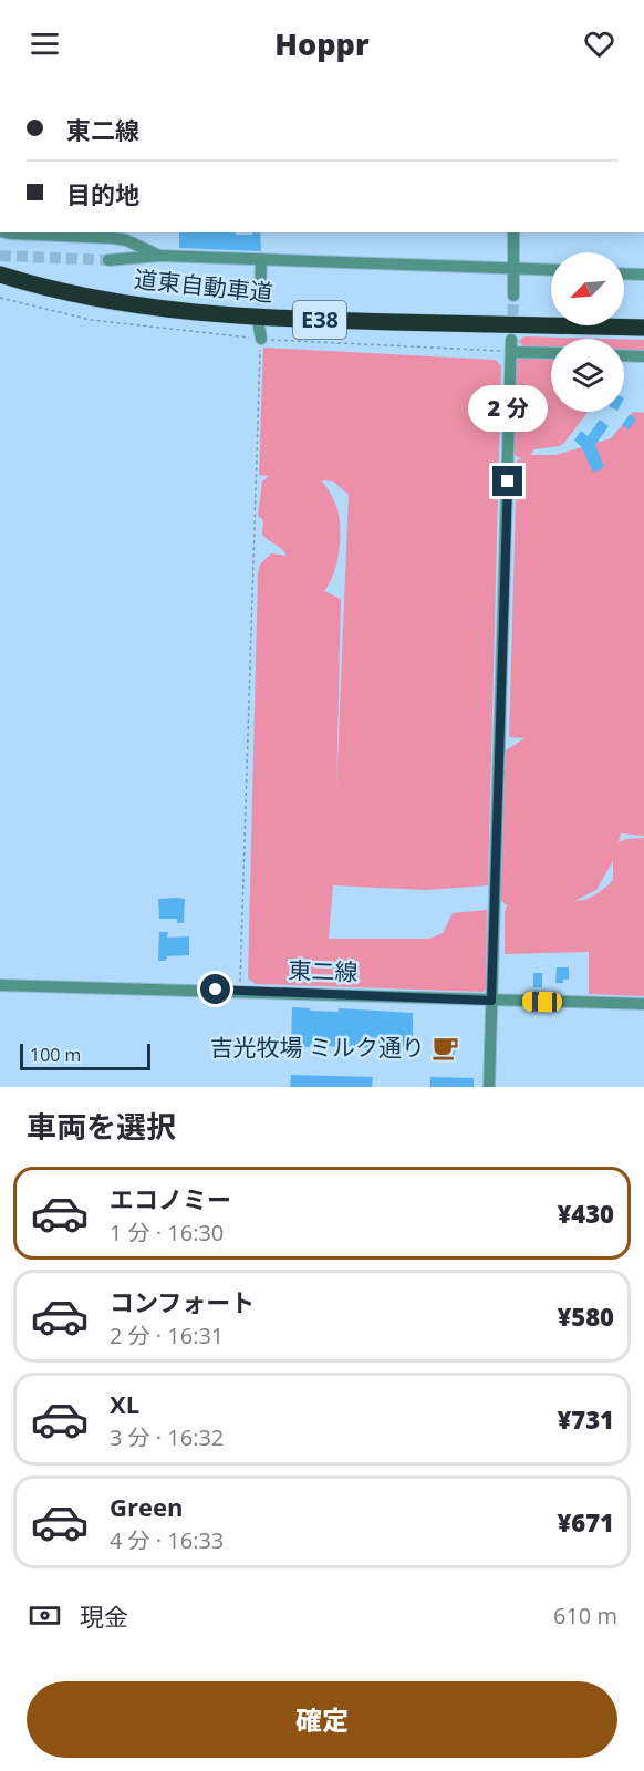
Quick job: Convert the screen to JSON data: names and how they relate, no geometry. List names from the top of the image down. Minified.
{"streets":{"highway":["道東自動車道","E38"],"street":["東二線"]},"places":{"cafe":["吉光牧場 ミルク通り"]},"scale_bar":"100 m","north":"bottom left","page":{"header":"Hoppr","banner":["東二線","目的地"],"bubble":"2 分","scale":"100 m","heading":"車両を選択","list":[{"name":"エコノミー","note":"1 分 · 16:30","value":"¥430"},{"name":"コンフォート","note":"2 分 · 16:31","value":"¥580"},{"name":"XL","note":"3 分 · 16:32","value":"¥731"},{"name":"Green","note":"4 分 · 16:33","value":"¥671"}],"pay":["現金","610 m"],"buttons":"確定"}}
